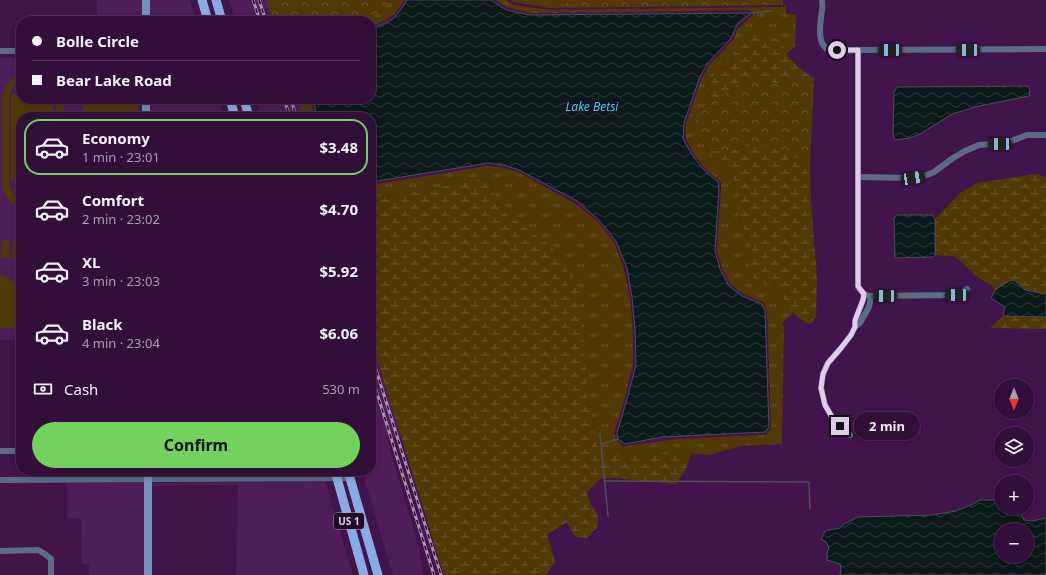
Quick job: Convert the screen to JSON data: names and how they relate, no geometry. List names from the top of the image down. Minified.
{"streets":{"main road":["US 1"]},"water":["Lake Betsi"],"north":"bottom","page":{"banner":["Bolle Circle","Bear Lake Road"],"list":[{"name":"Economy","note":"1 min · 23:01","value":"$3.48"},{"name":"Comfort","note":"2 min · 23:02","value":"$4.70"},{"name":"XL","note":"3 min · 23:03","value":"$5.92"},{"name":"Black","note":"4 min · 23:04","value":"$6.06"}],"pay":["Cash","530 m"],"map_buttons":["+","−"],"bubble":"2 min","buttons":"Confirm"}}
